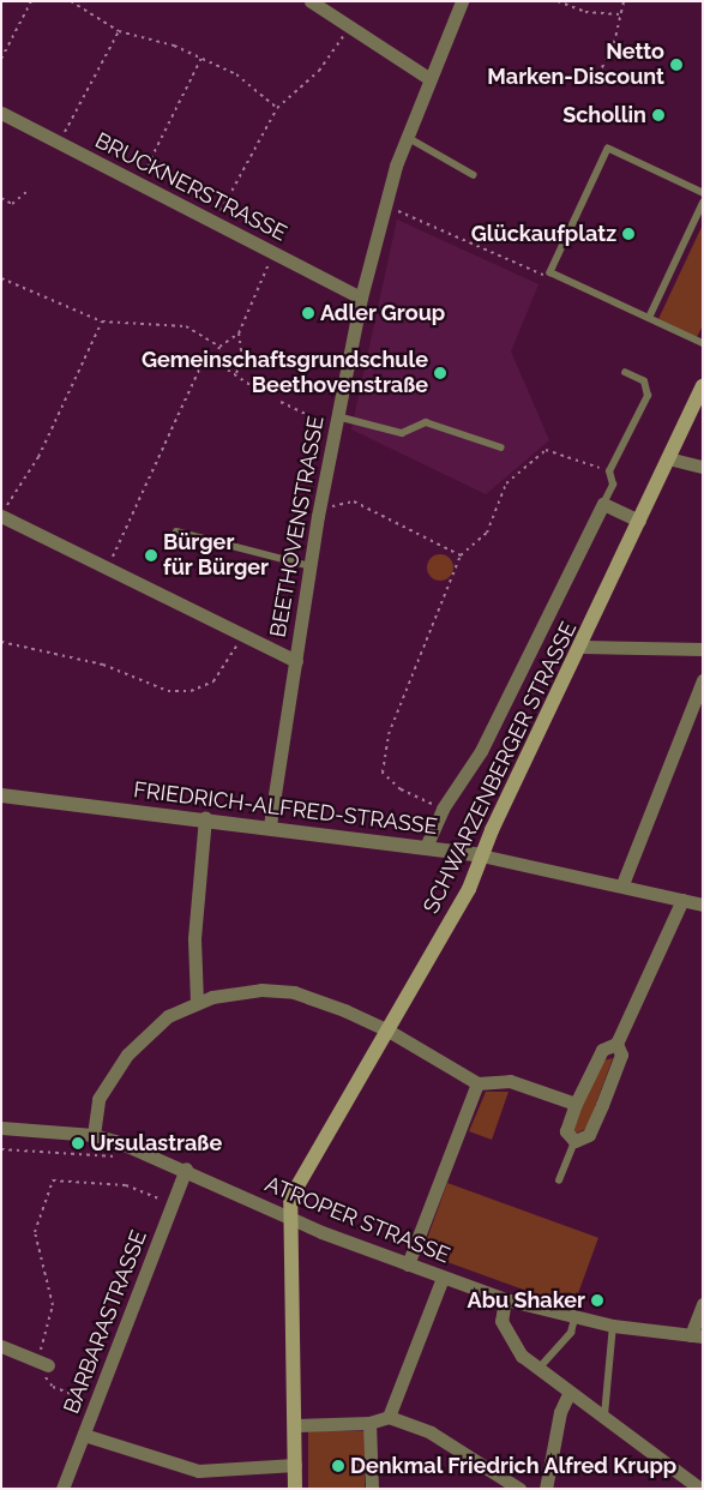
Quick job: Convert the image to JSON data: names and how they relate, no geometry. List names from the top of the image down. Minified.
{"streets":{"main road":["SCHWARZENBERGER STRASSE"],"street":["BRUCKNERSTRASSE","BEETHOVENSTRASSE","FRIEDRICH-ALFRED-STRASSE","ATROPER STRASSE","BARBARASTRASSE"]},"crossings":[["BRUCKNERSTRASSE","BEETHOVENSTRASSE"],["BEETHOVENSTRASSE","FRIEDRICH-ALFRED-STRASSE"],["SCHWARZENBERGER STRASSE","FRIEDRICH-ALFRED-STRASSE"],["SCHWARZENBERGER STRASSE","ATROPER STRASSE"],["ATROPER STRASSE","BARBARASTRASSE"]],"places":["Netto Marken-Discount","Schollin","Glückaufplatz","Adler Group","Gemeinschaftsgrundschule Beethovenstraße","Bürger für Bürger","Ursulastraße","Abu Shaker","Denkmal Friedrich Alfred Krupp"]}
